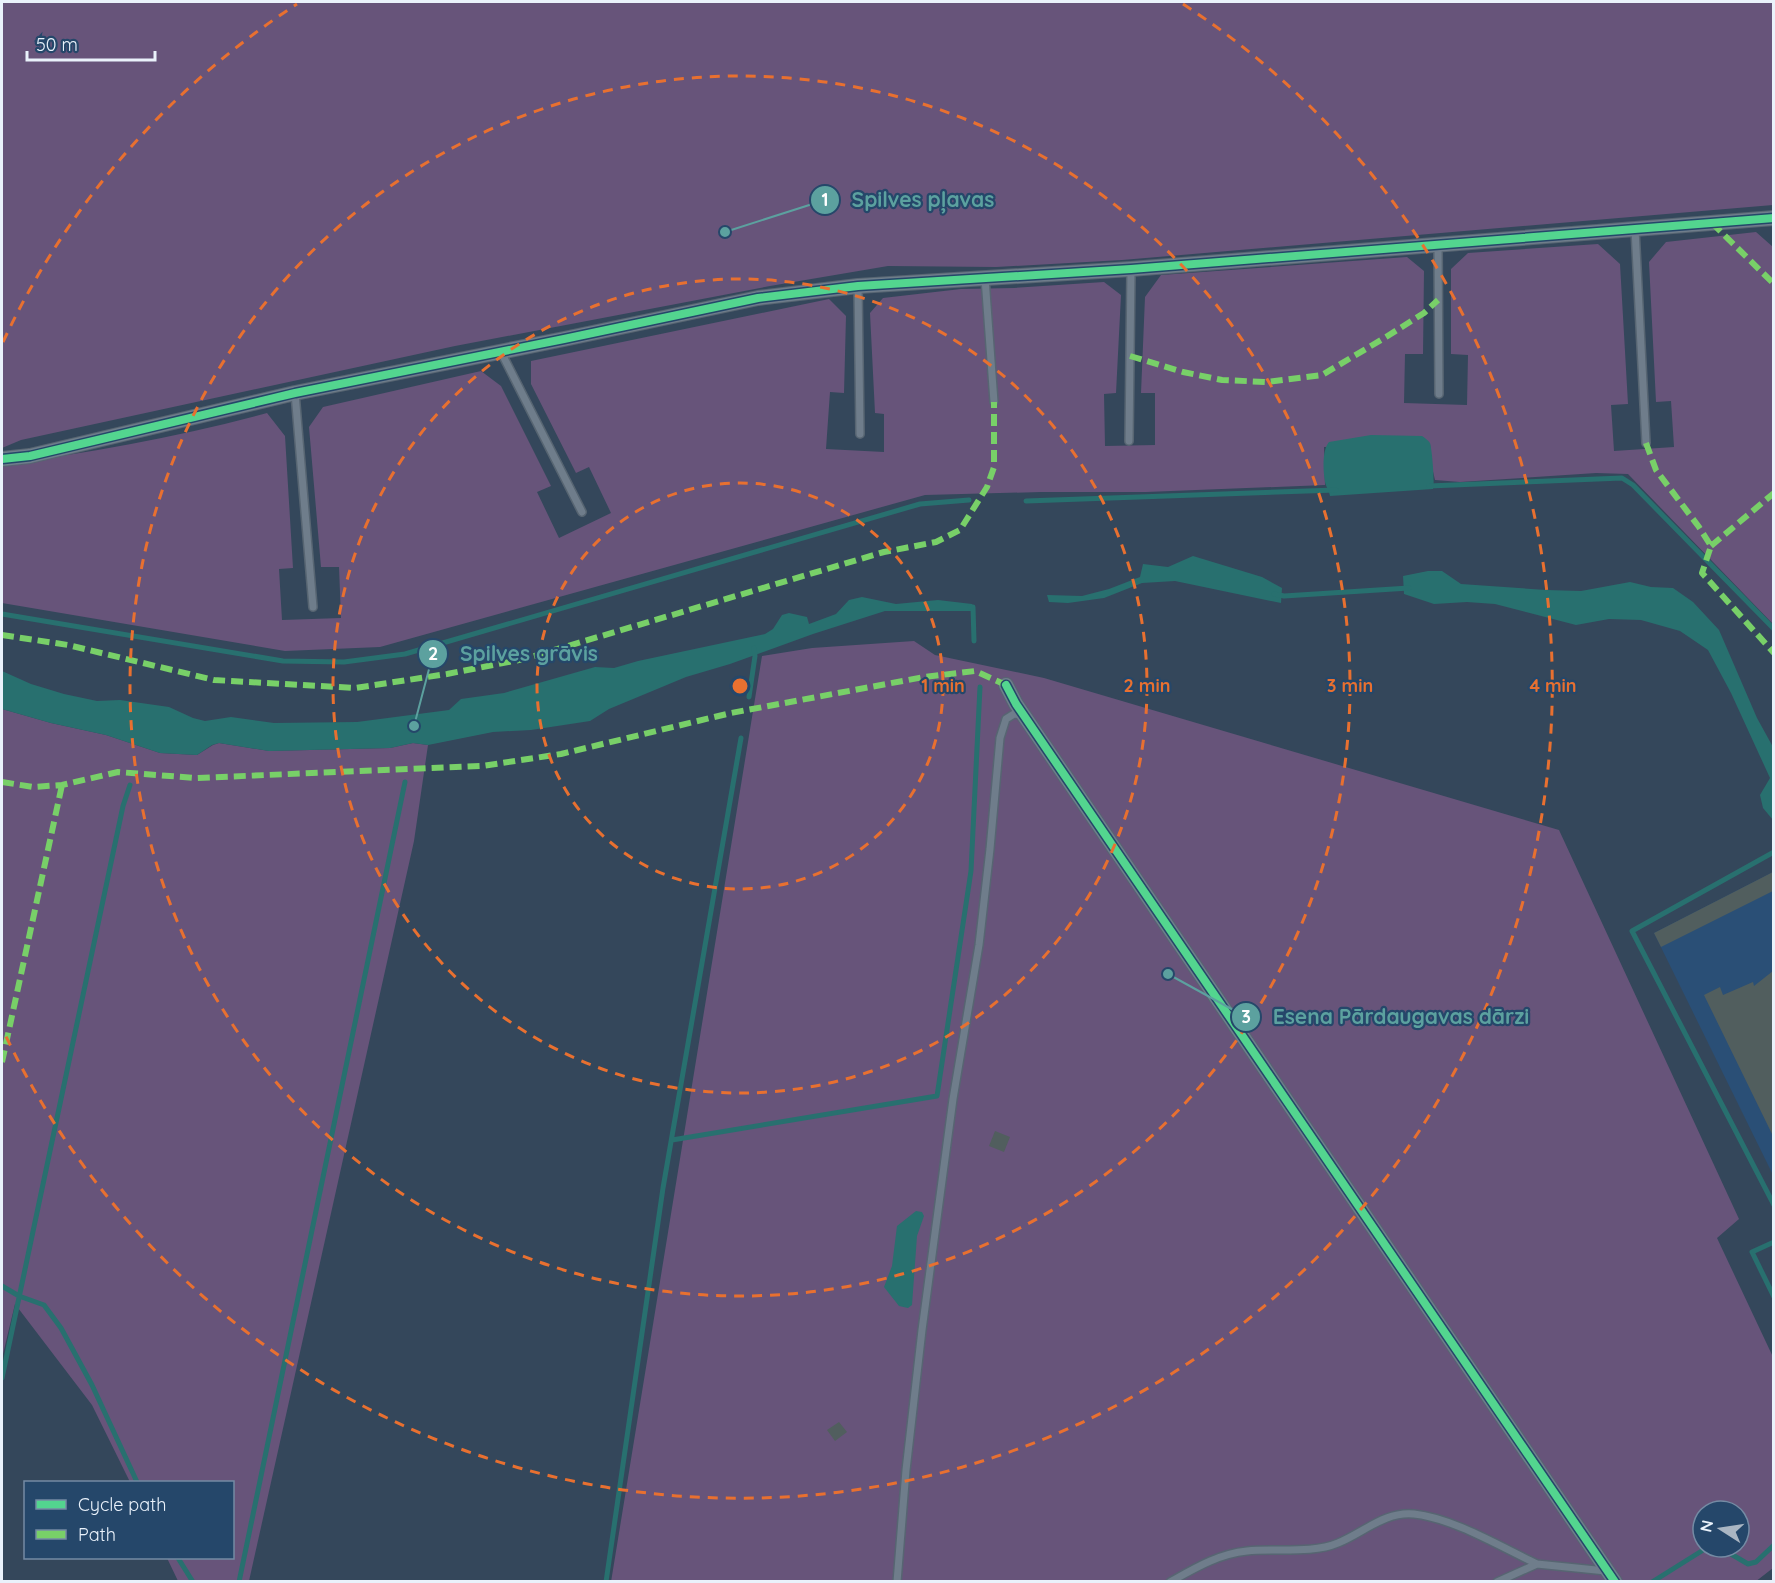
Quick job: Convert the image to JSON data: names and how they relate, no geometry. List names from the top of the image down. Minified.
{"places":["Spilves pļavas","Spilves grāvis","Esena Pārdaugavas dārzi"],"legend":["Cycle path","Path"],"scale_bar":"50 m","north":"left","rings":["1 min","2 min","3 min","4 min"]}
